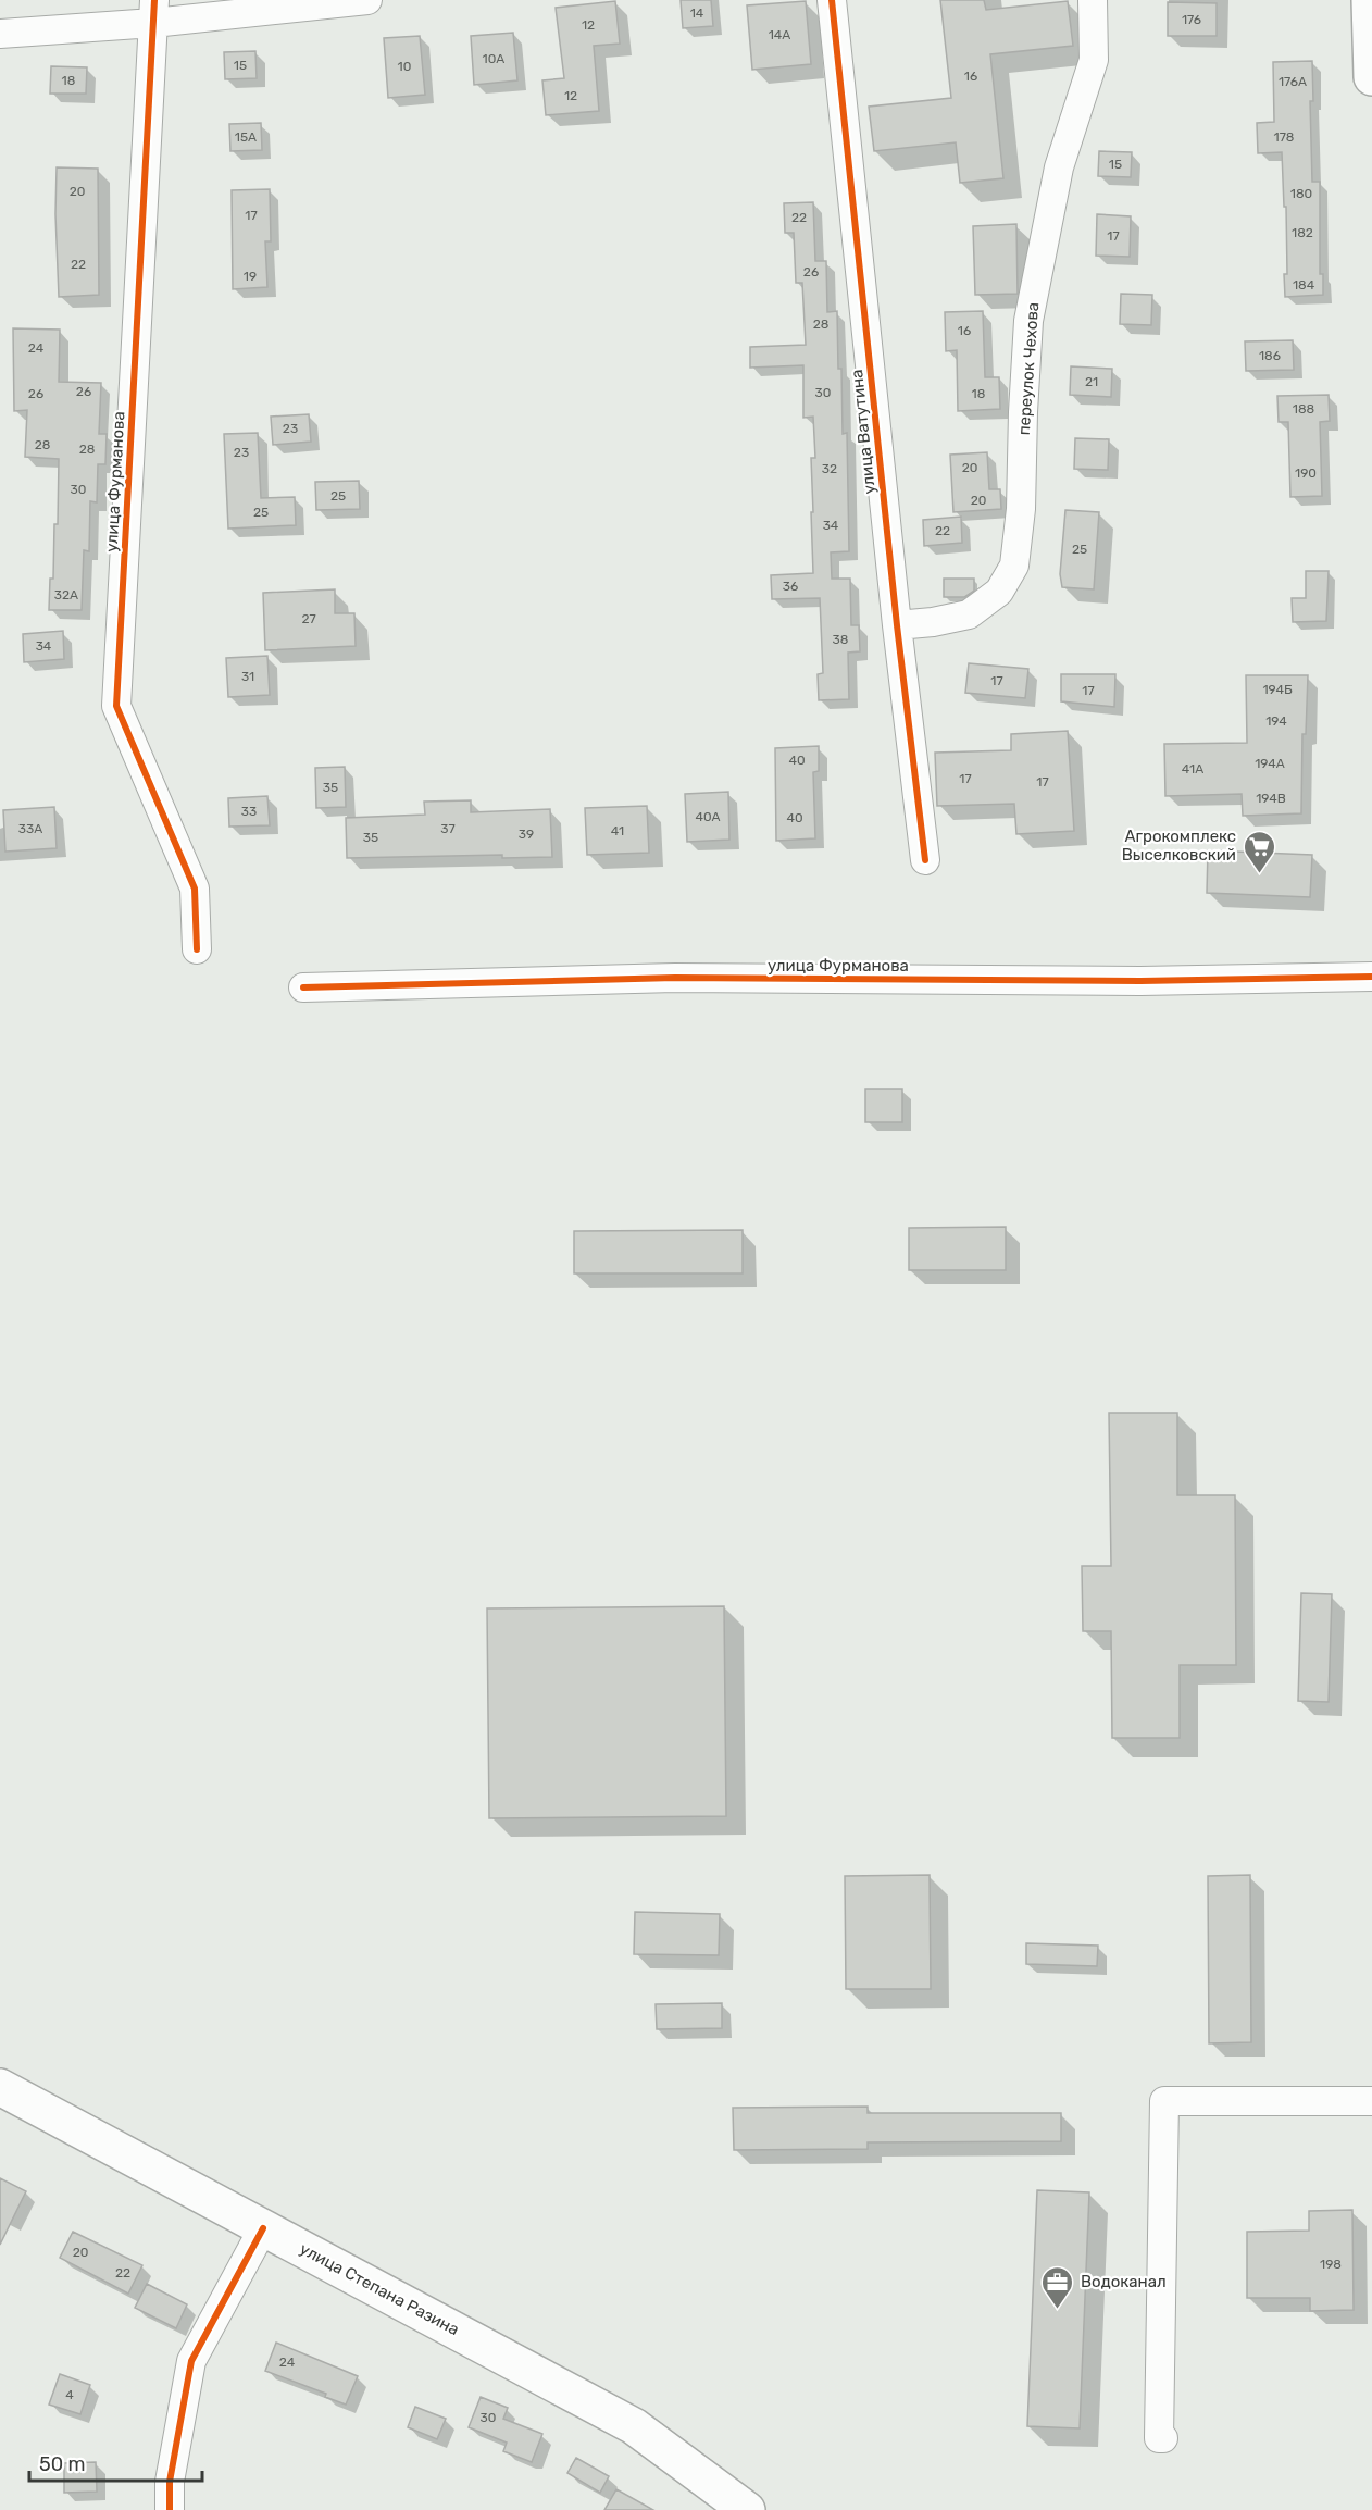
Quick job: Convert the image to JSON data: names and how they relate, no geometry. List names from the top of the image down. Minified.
{"streets":{"main road":["улица Степана Разина"],"street":["переулок Чехова","улица Ватутина","улица Фурманова"]},"crossings":[["переулок Чехова","улица Ватутина"]],"places":{"supermarket":["Агрокомплекс Выселковский"],"office":["Водоканал"]},"house_numbers":["14","176","12","14А","10А","15","10","16","18","176А","12","15А","178","15","20","180","17","22","182","17","22","26","19","184","28","16","24","186","21","26","30","26","18","188","23","28","28","23","20","32","190","30","25","20","25","34","22","25","36","32А","27","38","34","31","17","194Б","17","194","40","194А","41А","17","17","35","194В","33","40А","40","33А","37","41","39","35","20","198","22","24","4","30"],"scale_bar":"50 m"}
